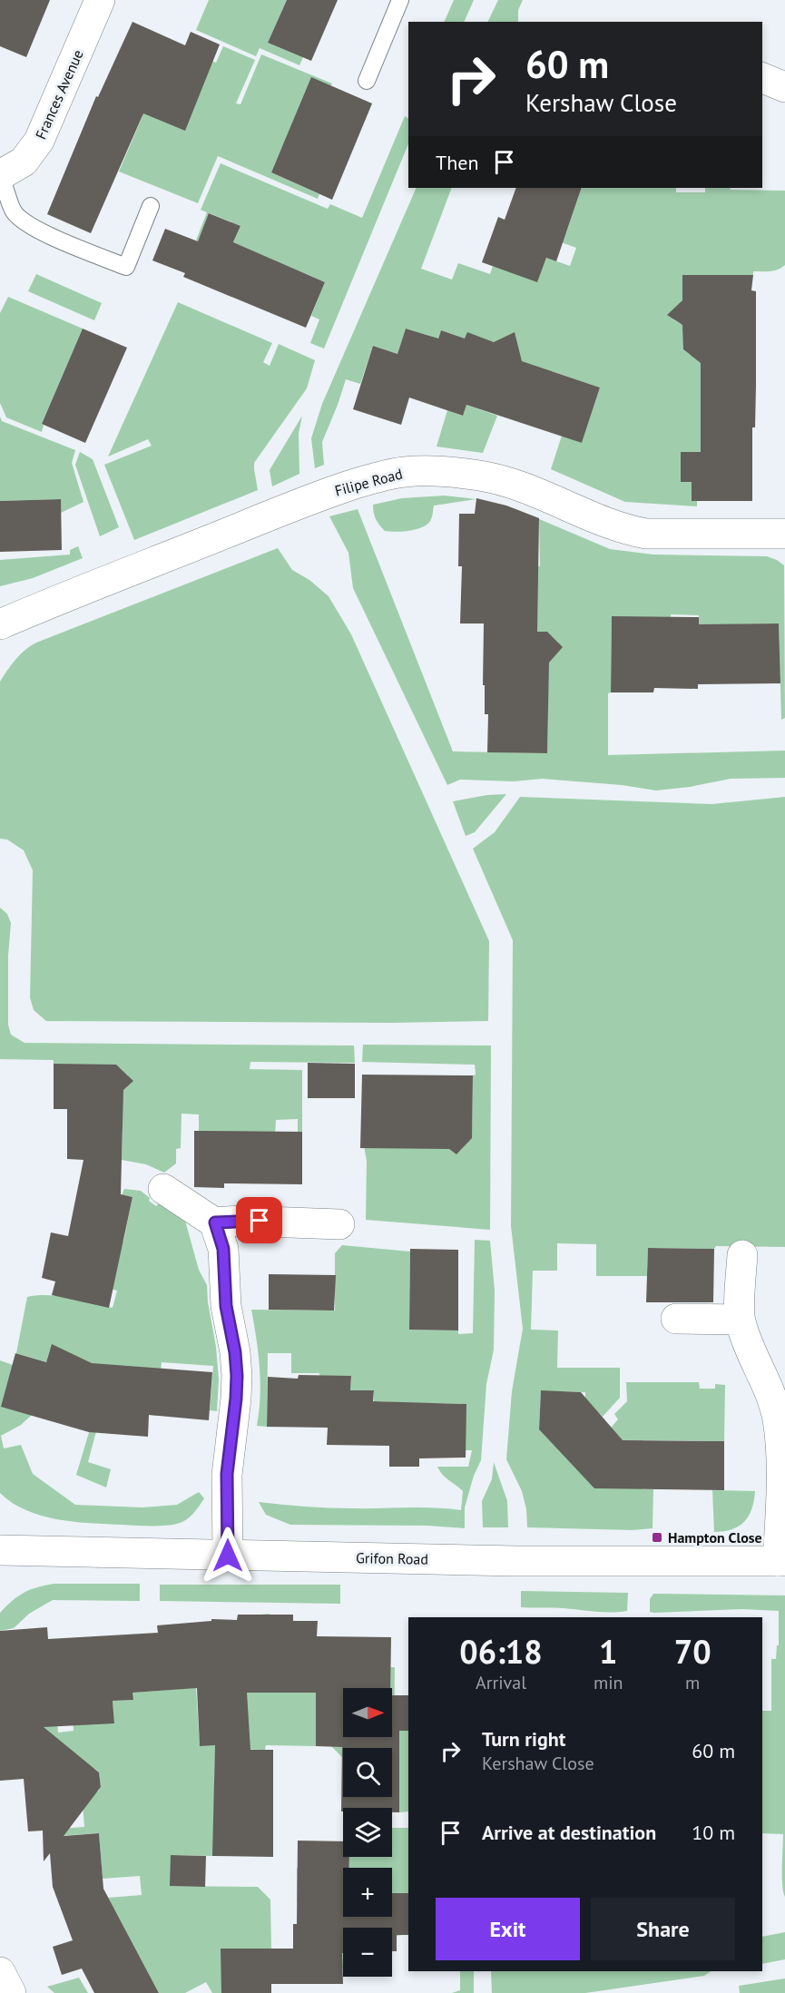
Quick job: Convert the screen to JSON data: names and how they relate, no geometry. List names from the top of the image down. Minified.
{"streets":{"street":["Frances Avenue","Filipe Road","Grifon Road"]},"places":{"transit":["Hampton Close"]},"north":"right","page":{"turn":["60 m","Kershaw Close"],"then":"Then","eta":["06:18","Arrival","1","min","70","m"],"map_buttons":["+","−"],"list":[{"name":"Turn right","note":"Kershaw Close","value":"60 m"},{"name":"Arrive at destination","value":"10 m"}],"buttons":["Exit","Share"]}}
